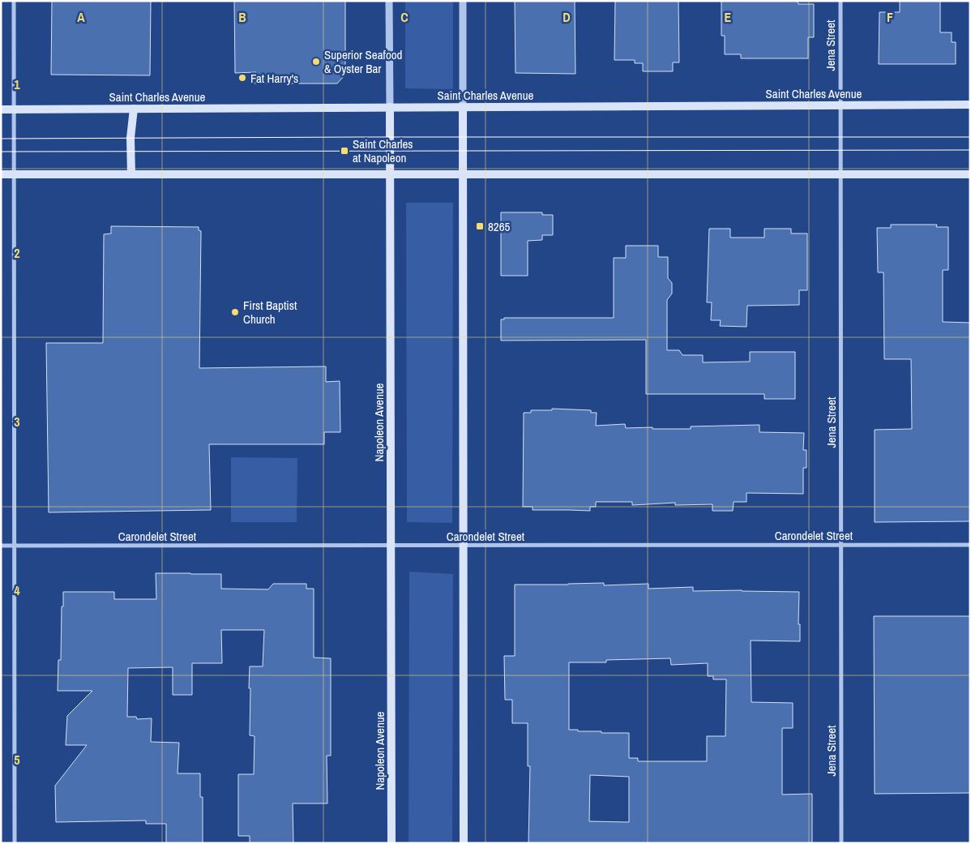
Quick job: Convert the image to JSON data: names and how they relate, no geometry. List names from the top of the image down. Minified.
{"streets":{"main road":["Saint Charles Avenue","Napoleon Avenue"],"street":["Jena Street","Carondelet Street"]},"crossings":[["Jena Street","Saint Charles Avenue"],["Jena Street","Carondelet Street"],["Saint Charles Avenue","Napoleon Avenue"],["Napoleon Avenue","Carondelet Street"]],"places":{"other":["Superior Seafood & Oyster Bar","Fat Harry's","First Baptist Church"],"transit":["Saint Charles at Napoleon","8265"]},"grid":{"columns":["A","B","C","D","E","F"],"rows":["1","2","3","4","5"]}}
